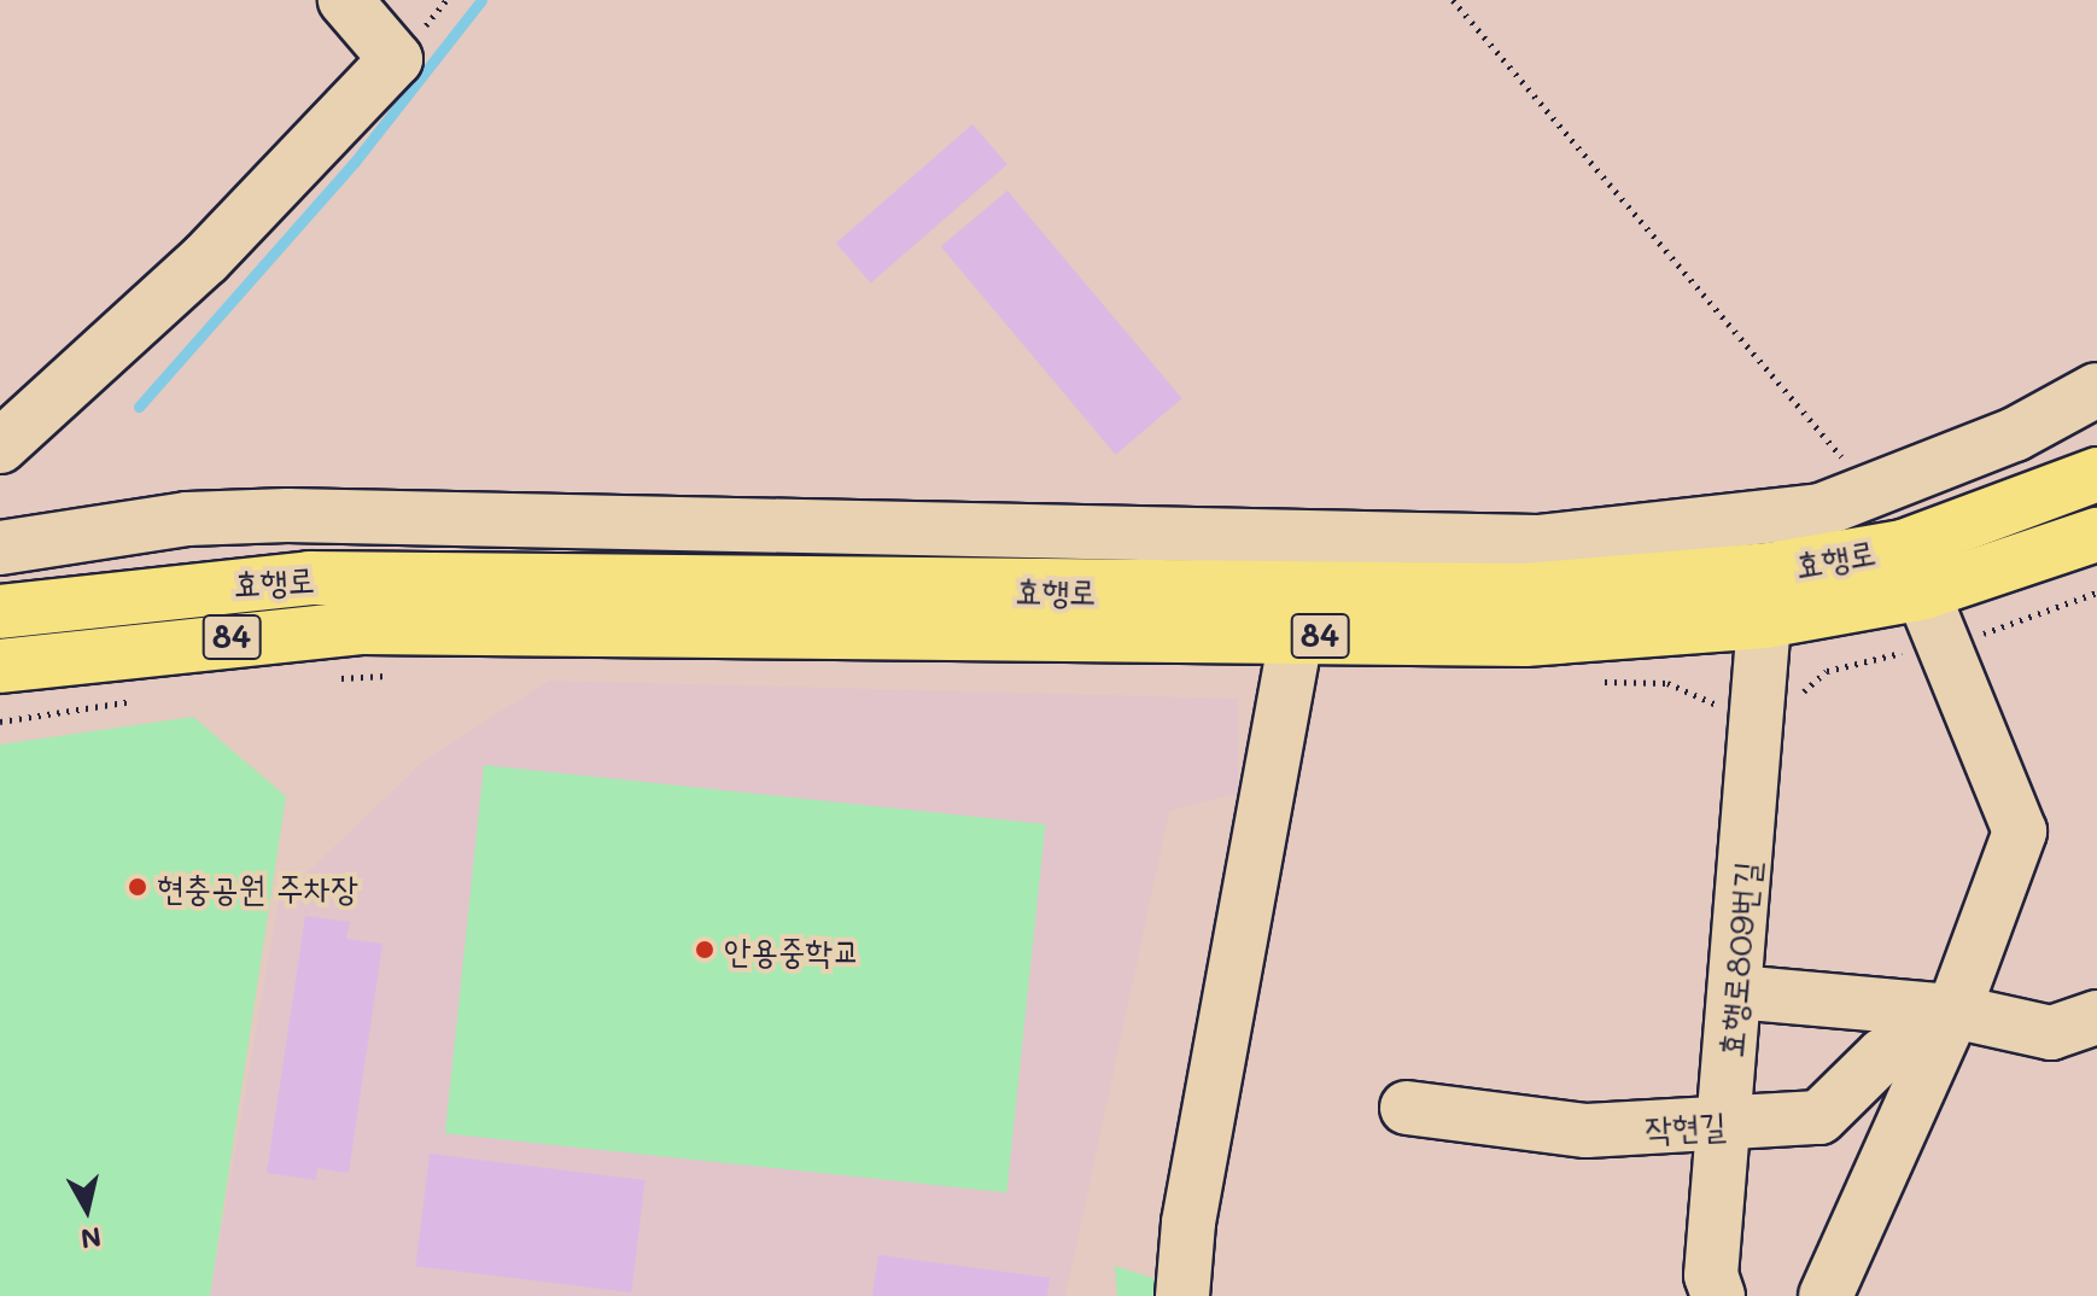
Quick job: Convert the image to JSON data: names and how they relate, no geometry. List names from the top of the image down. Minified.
{"streets":{"main road":["효행로","84"],"street":["효행로809번길","작현길"]},"crossings":[["효행로","효행로809번길"],["효행로809번길","작현길"]],"places":["현충공원 주차장","안용중학교"],"north":"bottom"}
